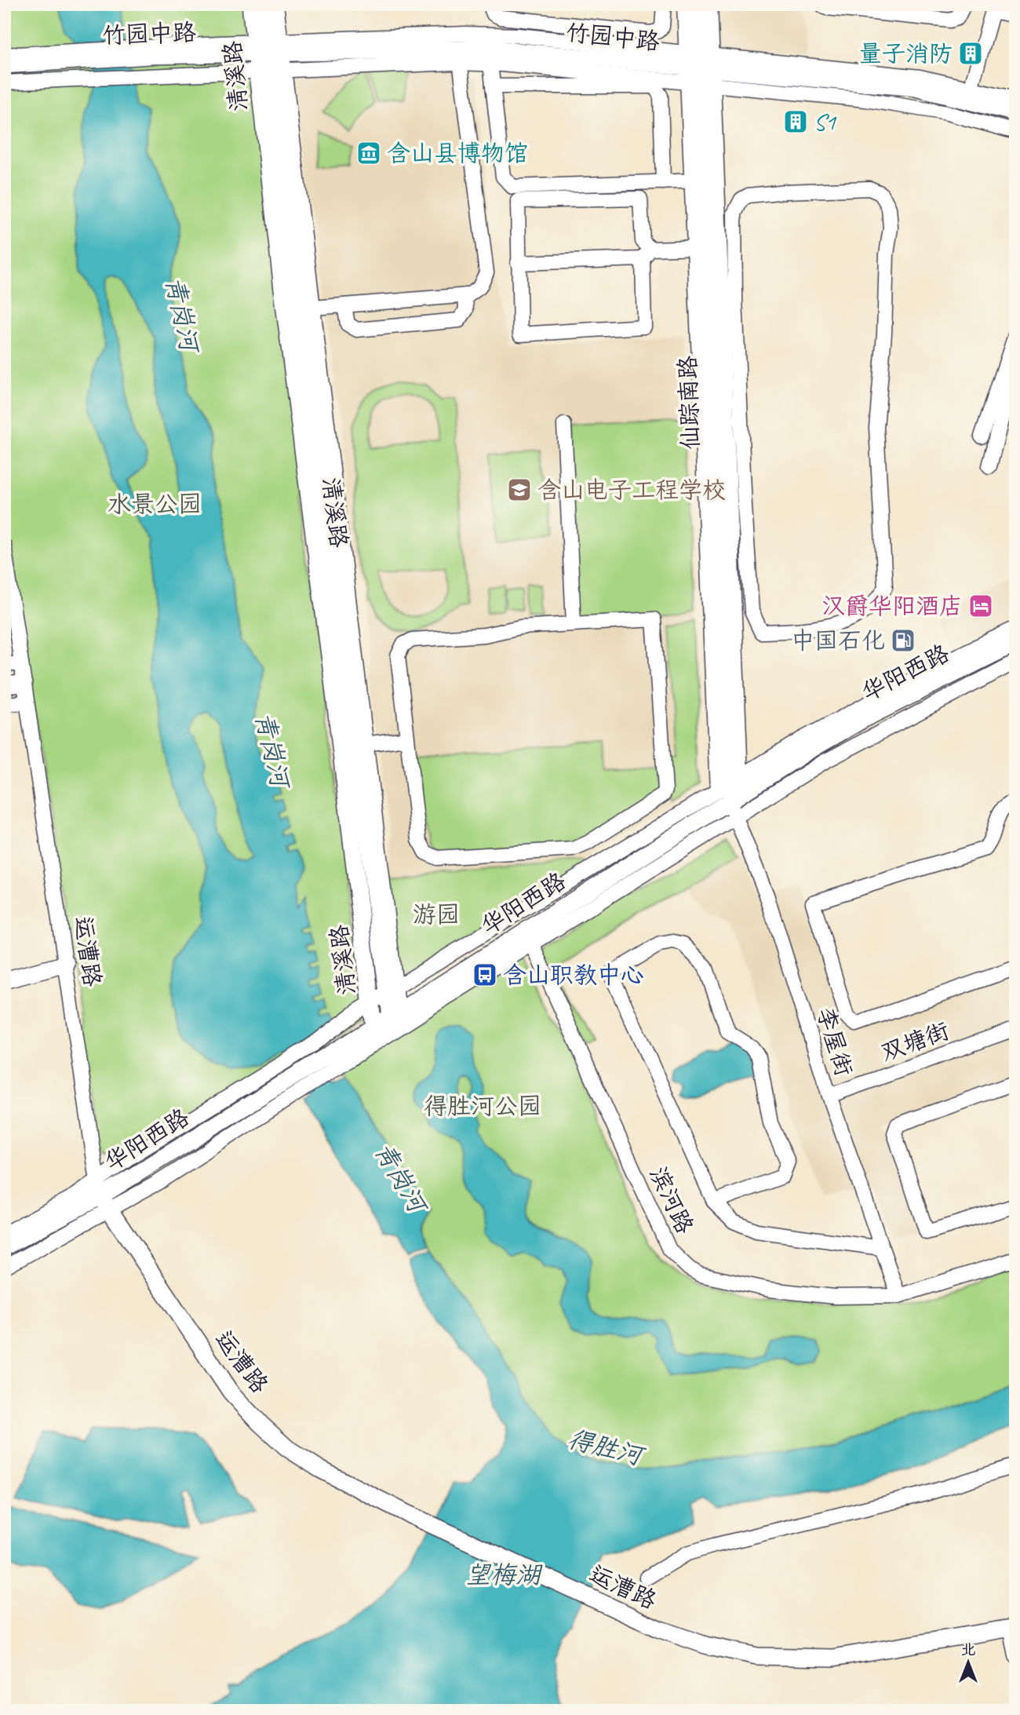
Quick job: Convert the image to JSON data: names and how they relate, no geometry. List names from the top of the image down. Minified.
{"streets":{"main road":["竹园中路","清溪路","仙踪南路","华阳西路","运漕路"],"street":["李屋街","双塘街","滨河路"]},"crossings":[["竹园中路","清溪路"],["竹园中路","仙踪南路"],["清溪路","华阳西路"],["仙踪南路","华阳西路"],["仙踪南路","李屋街"],["华阳西路","运漕路"],["华阳西路","李屋街"],["华阳西路","滨河路"],["李屋街","双塘街"],["李屋街","滨河路"]],"water":["青岗河","得胜河","望梅湖"],"parks":["水景公园","游园","得胜河公园"],"places":{"building":["量子消防","S1"],"museum":["含山县博物馆"],"school or university":["含山电子工程学校"],"hotel":["汉爵华阳酒店"],"fuel station":["中国石化"],"bus stop":["含山职教中心"]},"north":"top"}
